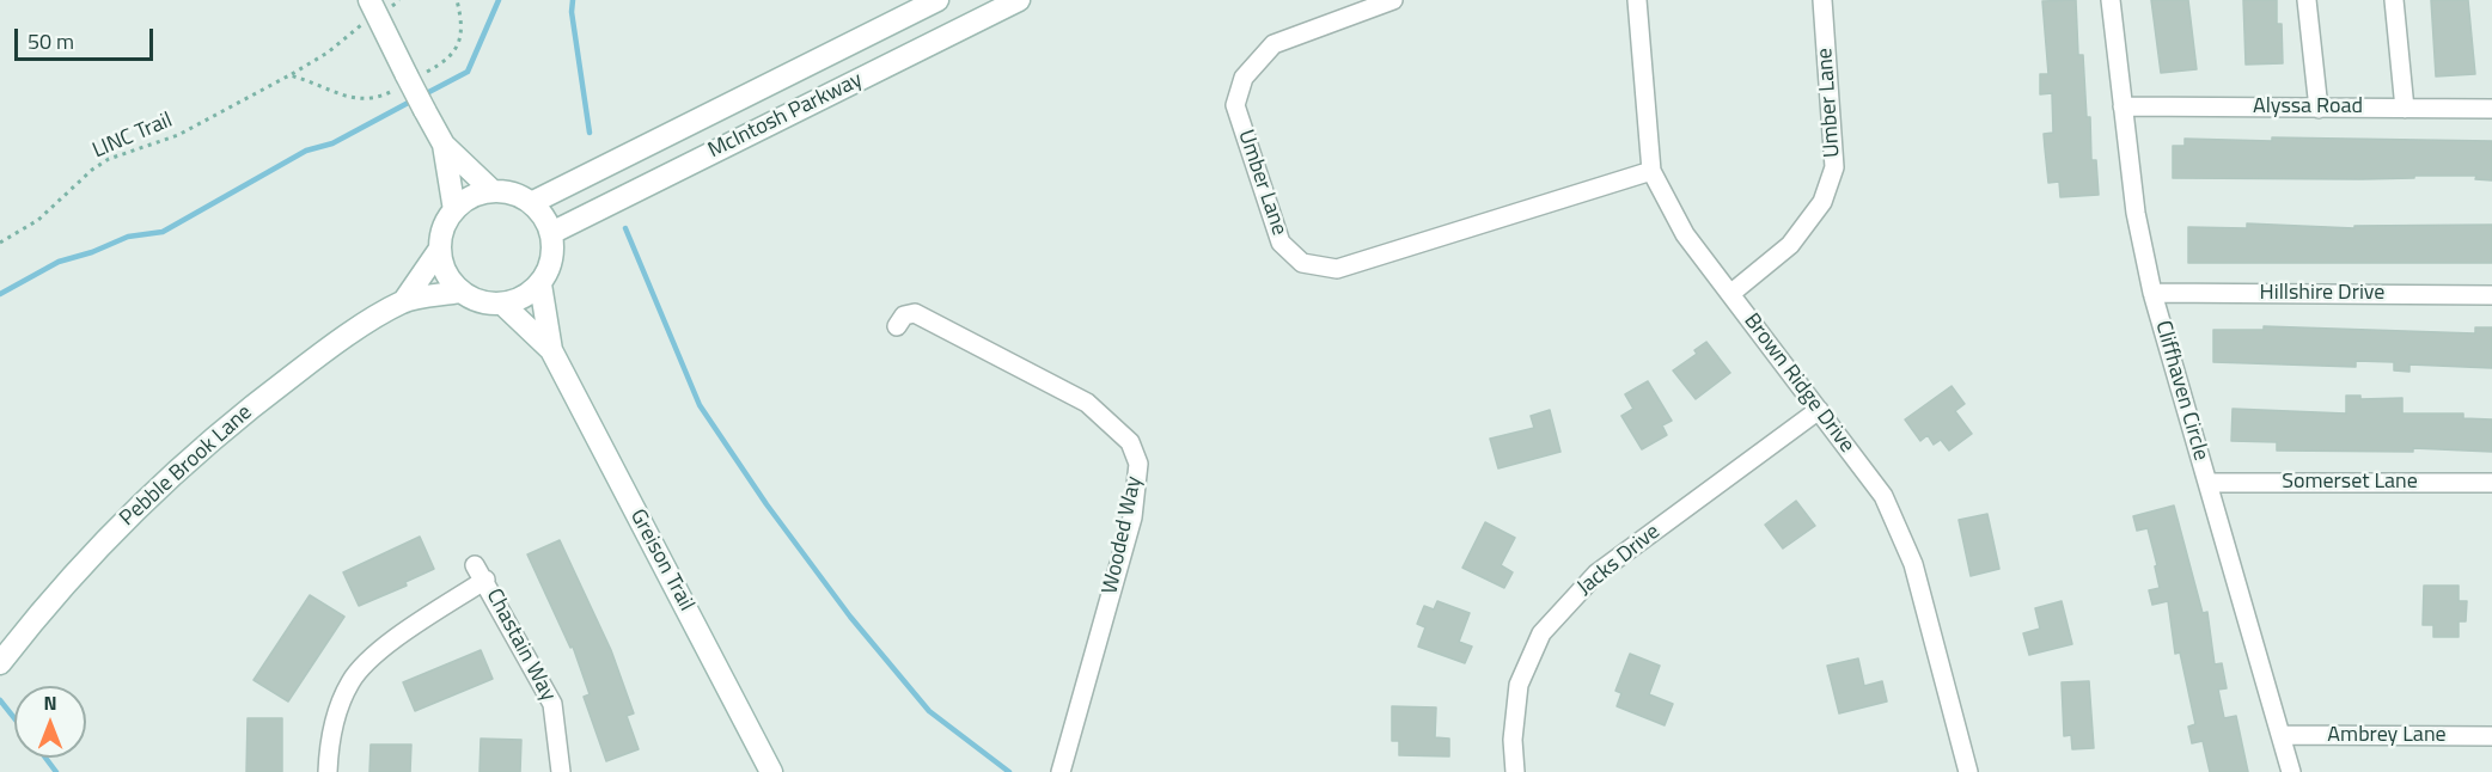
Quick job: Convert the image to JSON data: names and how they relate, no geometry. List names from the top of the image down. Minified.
{"streets":{"street":["Umber Lane","Alyssa Road","McIntosh Parkway","Hillshire Drive","Brown Ridge Drive","Cliffhaven Circle","Pebble Brook Lane","Somerset Lane","Wooded Way","Greison Trail","Jacks Drive","Chastain Way","Ambrey Lane"],"path":["LINC Trail"]},"crossings":[["Umber Lane","Brown Ridge Drive"],["Alyssa Road","Cliffhaven Circle"],["McIntosh Parkway","Pebble Brook Lane"],["McIntosh Parkway","Greison Trail"],["Hillshire Drive","Cliffhaven Circle"],["Brown Ridge Drive","Jacks Drive"],["Cliffhaven Circle","Somerset Lane"],["Cliffhaven Circle","Ambrey Lane"],["Pebble Brook Lane","Greison Trail"]],"scale_bar":"50 m","north":"top"}
